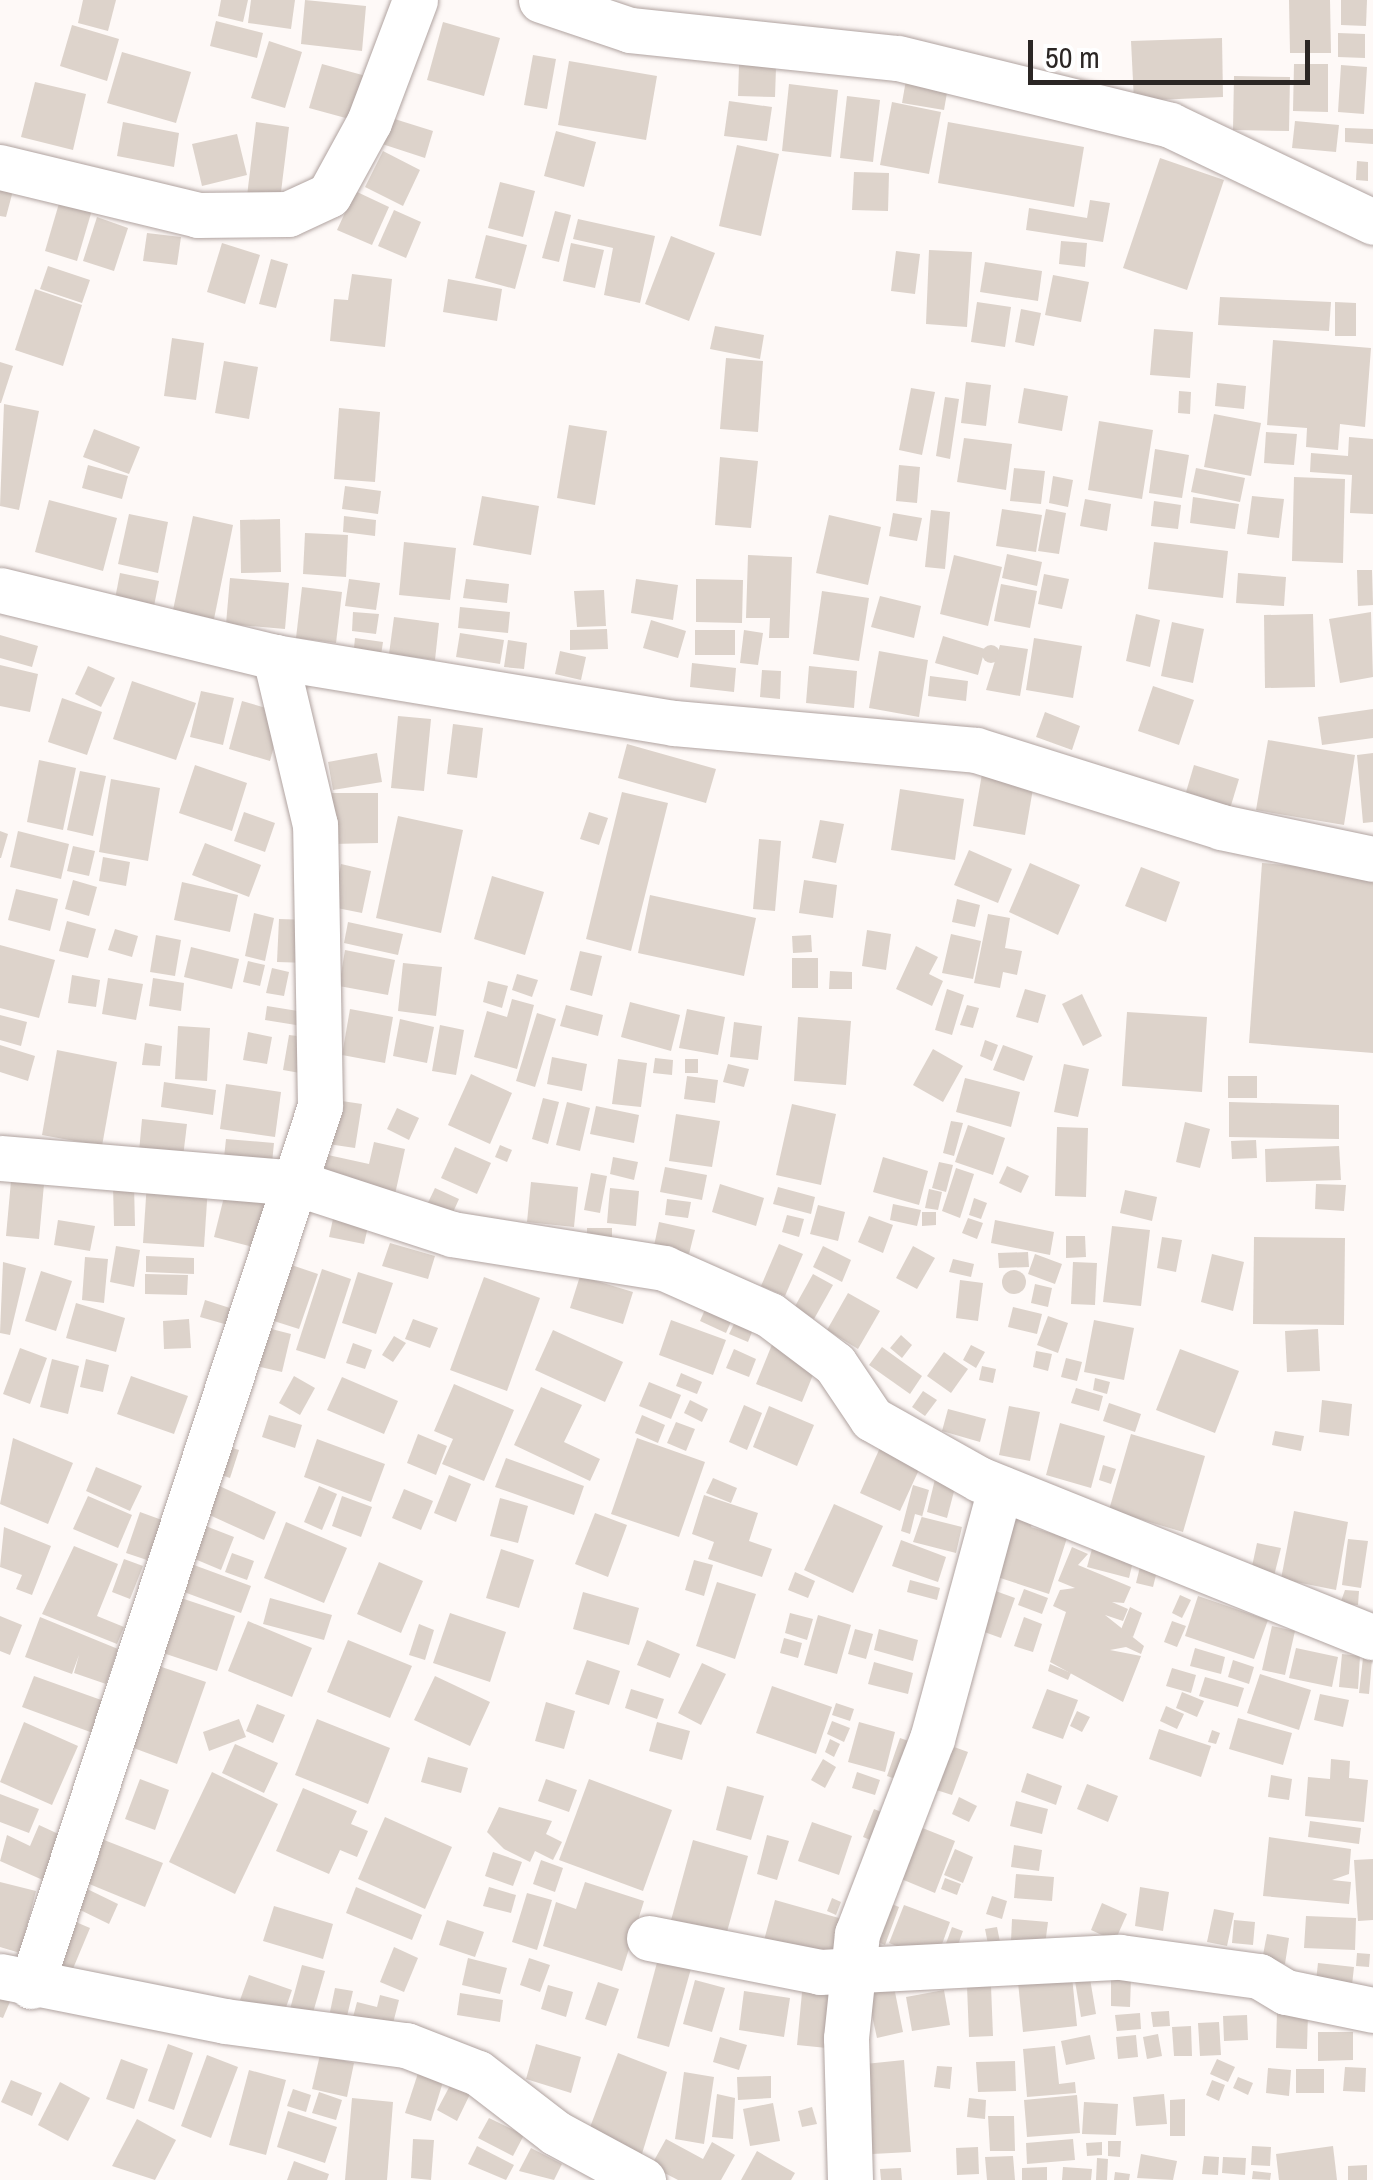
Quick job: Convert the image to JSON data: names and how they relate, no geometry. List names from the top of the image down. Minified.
{"scale_bar":"50 m"}
